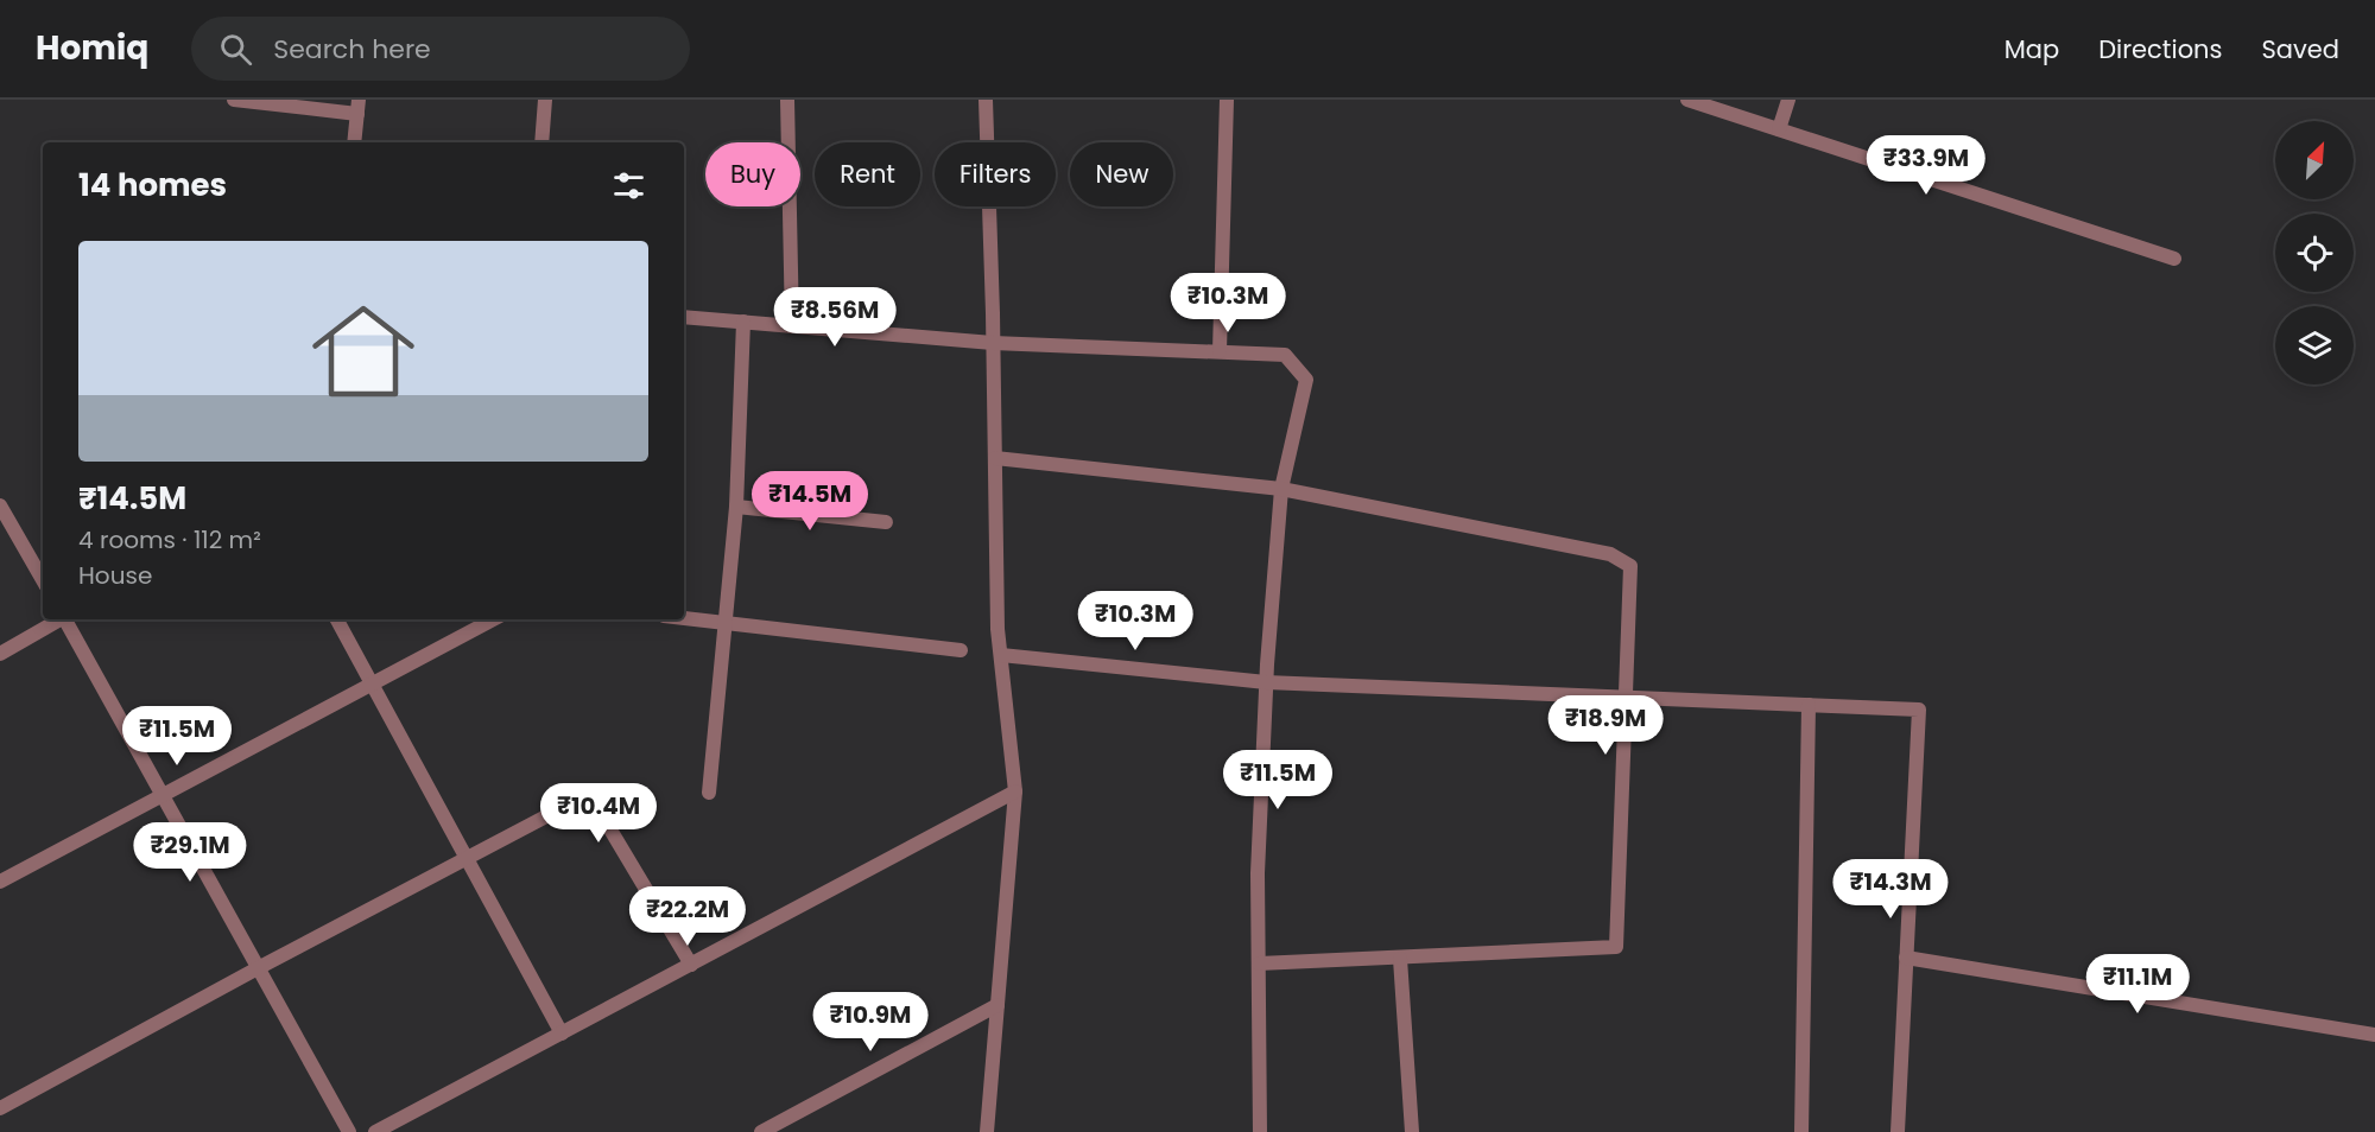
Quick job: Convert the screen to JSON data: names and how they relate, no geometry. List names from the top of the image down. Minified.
{"north":"top right","page":{"header":"Homiq","search":"Search here","nav":["Map","Directions","Saved"],"price":["₹33.9M","₹10.3M","₹8.56M","₹14.5M","₹10.3M","₹18.9M","₹11.5M","₹11.5M","₹10.4M","₹29.1M","₹14.3M","₹22.2M","₹11.1M","₹10.9M"],"chip":["Buy","Rent","Filters","New"],"heading":"14 homes","list":[{"name":"₹14.5M","note":"4 rooms · 112 m² · House"}]}}
